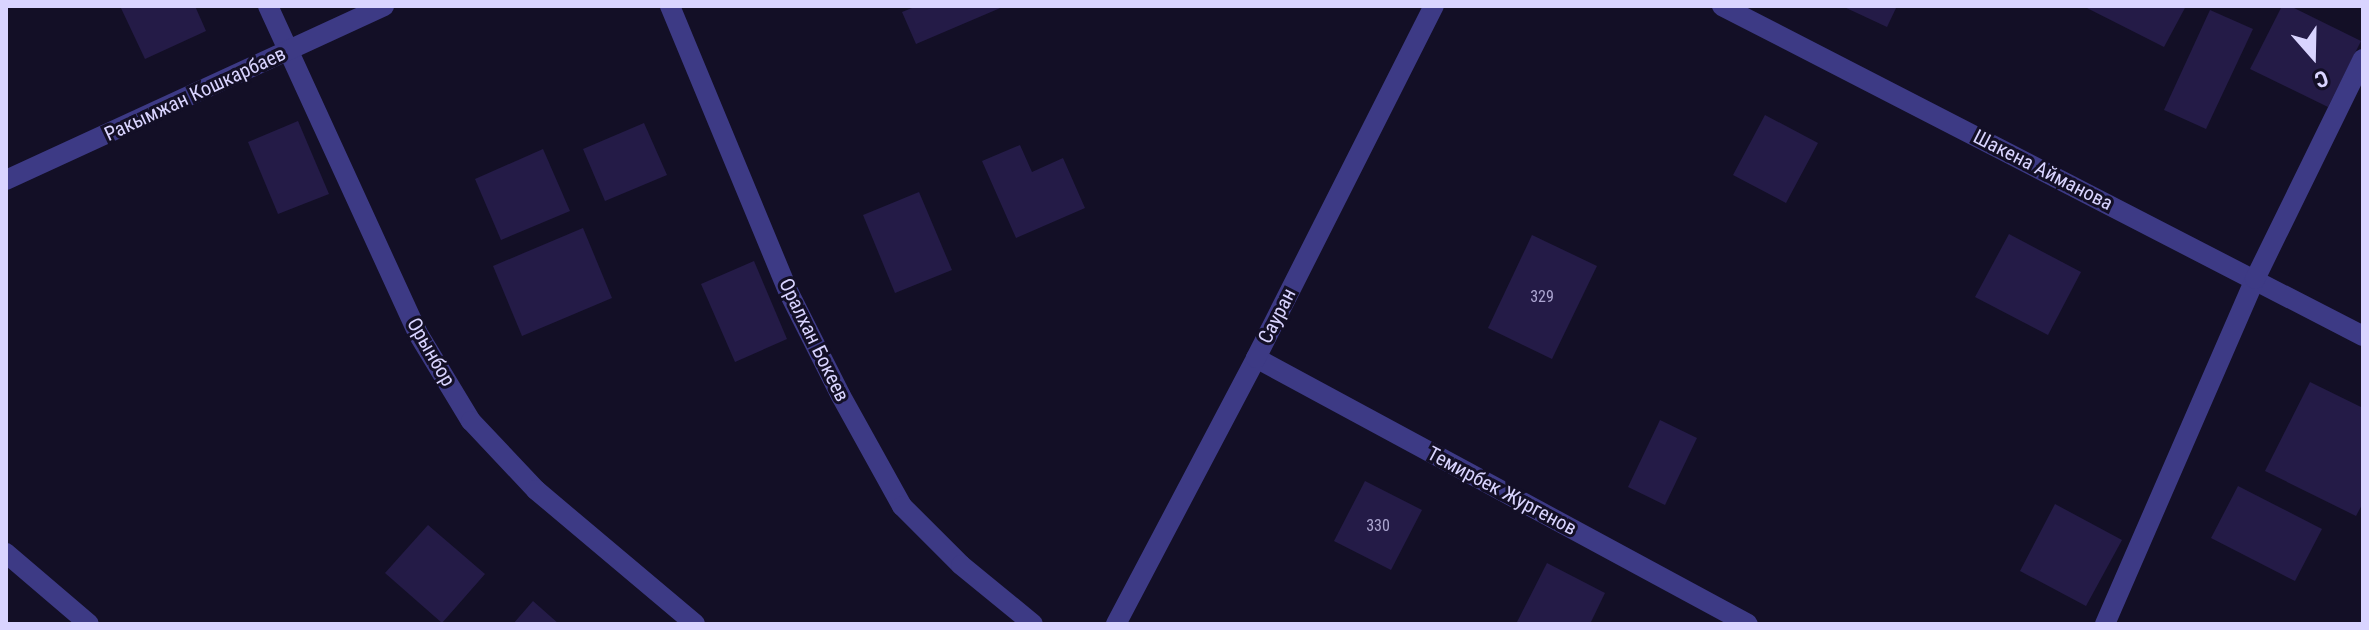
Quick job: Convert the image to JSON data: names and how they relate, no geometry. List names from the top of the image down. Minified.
{"streets":{"street":["Ракымжан Кошкарбаев","Шакена Айманова","Сауран","Оралхан Бокеев","Орынбор","Темирбек Жургенов"]},"crossings":[["Ракымжан Кошкарбаев","Орынбор"],["Сауран","Темирбек Жургенов"]],"house_numbers":["329","330"],"north":"bottom"}
